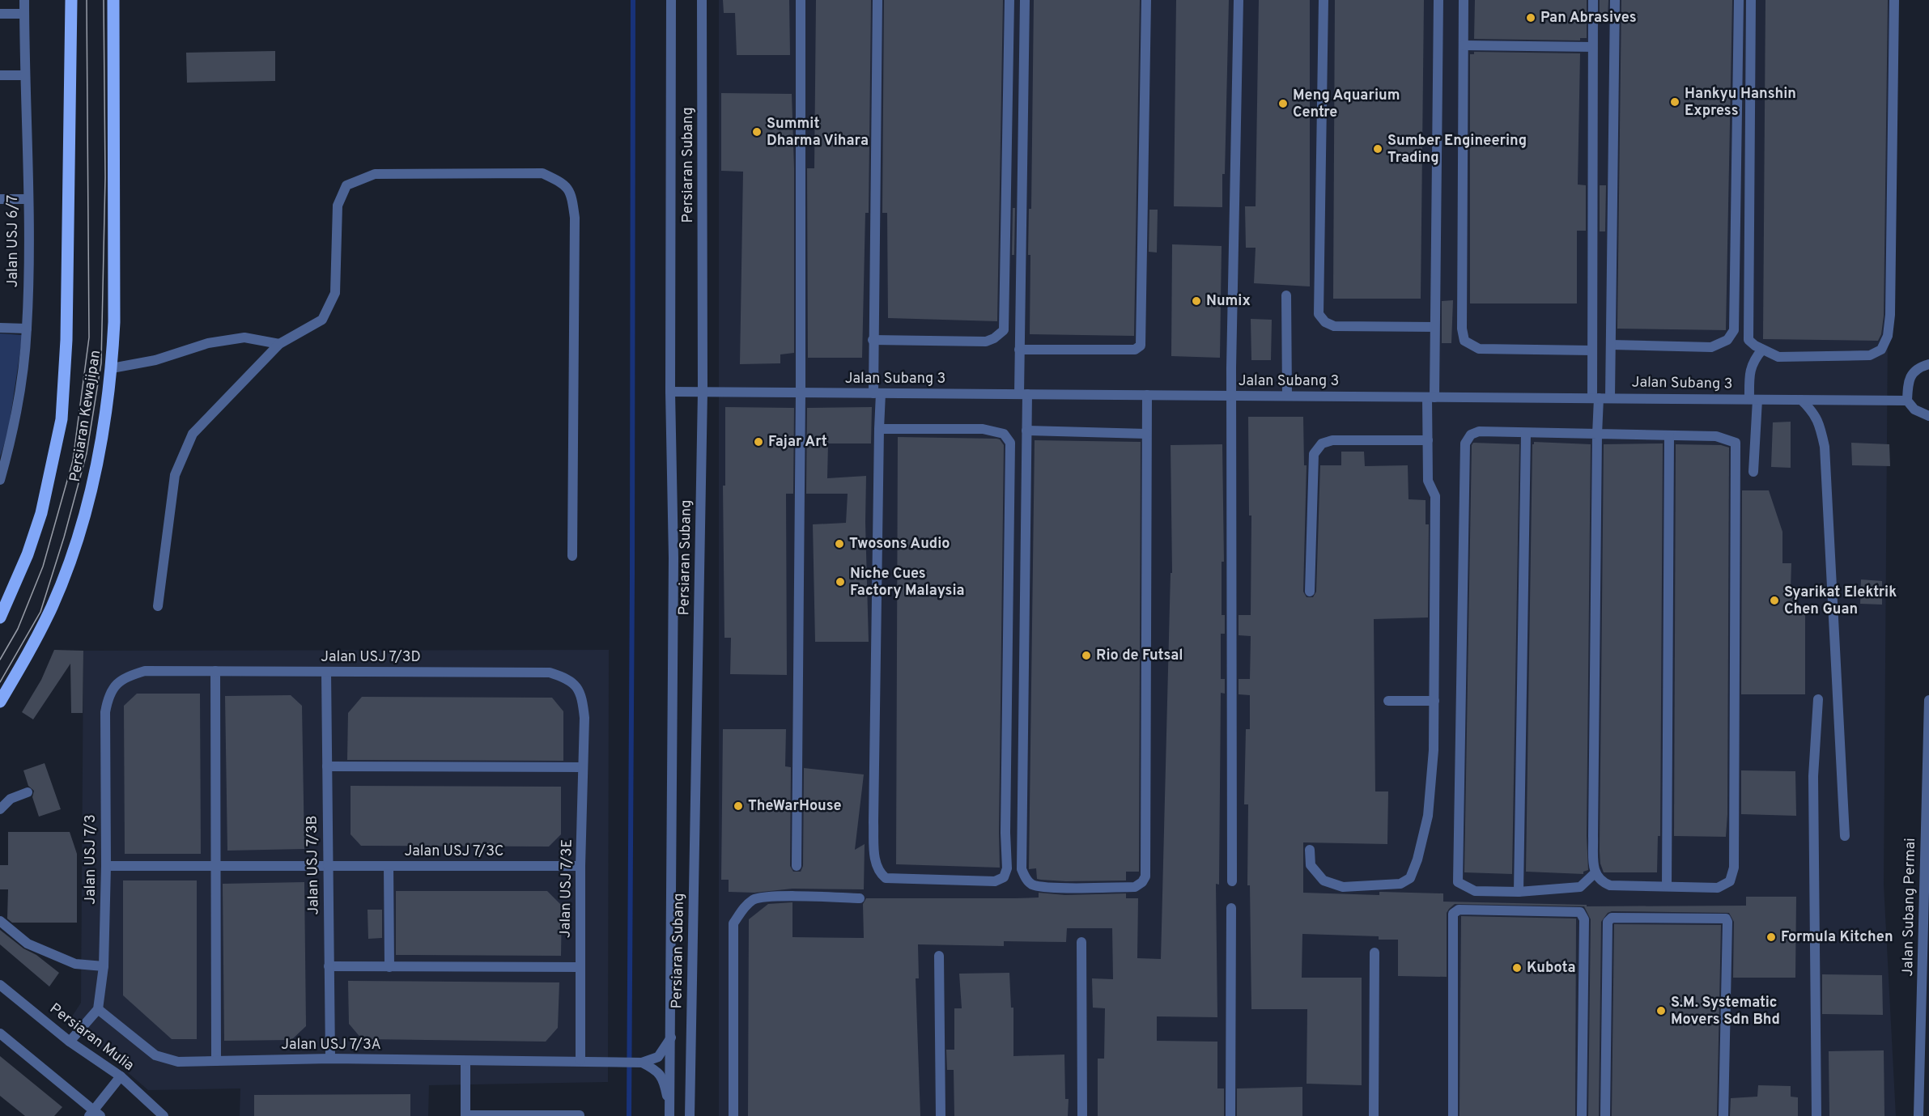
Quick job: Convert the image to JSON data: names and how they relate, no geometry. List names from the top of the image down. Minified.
{"streets":{"main road":["Persiaran Kewajipan"],"street":["Persiaran Subang","Jalan USJ 6/7","Jalan Subang 3","Jalan USJ 7/3D","Jalan USJ 7/3C","Jalan USJ 7/3","Jalan USJ 7/3B","Jalan USJ 7/3E","Jalan Subang Permai","Persiaran Mulia","Jalan USJ 7/3A"]},"crossings":[["Persiaran Subang","Jalan Subang 3"],["Jalan USJ 7/3D","Jalan USJ 7/3"],["Jalan USJ 7/3D","Jalan USJ 7/3B"],["Jalan USJ 7/3D","Jalan USJ 7/3E"],["Jalan USJ 7/3C","Jalan USJ 7/3"],["Jalan USJ 7/3C","Jalan USJ 7/3B"],["Jalan USJ 7/3C","Jalan USJ 7/3E"],["Jalan USJ 7/3","Jalan USJ 7/3A"],["Jalan USJ 7/3B","Jalan USJ 7/3A"],["Jalan USJ 7/3E","Jalan USJ 7/3A"]],"places":["Pan Abrasives","Hankyu Hanshin Express","Meng Aquarium Centre","Summit Dharma Vihara","Sumber Engineering Trading","Numix","Fajar Art","Twosons Audio","Niche Cues Factory Malaysia","Syarikat Elektrik Chen Guan","Rio de Futsal","TheWarHouse","Formula Kitchen","Kubota","S.M. Systematic Movers Sdn Bhd"]}
